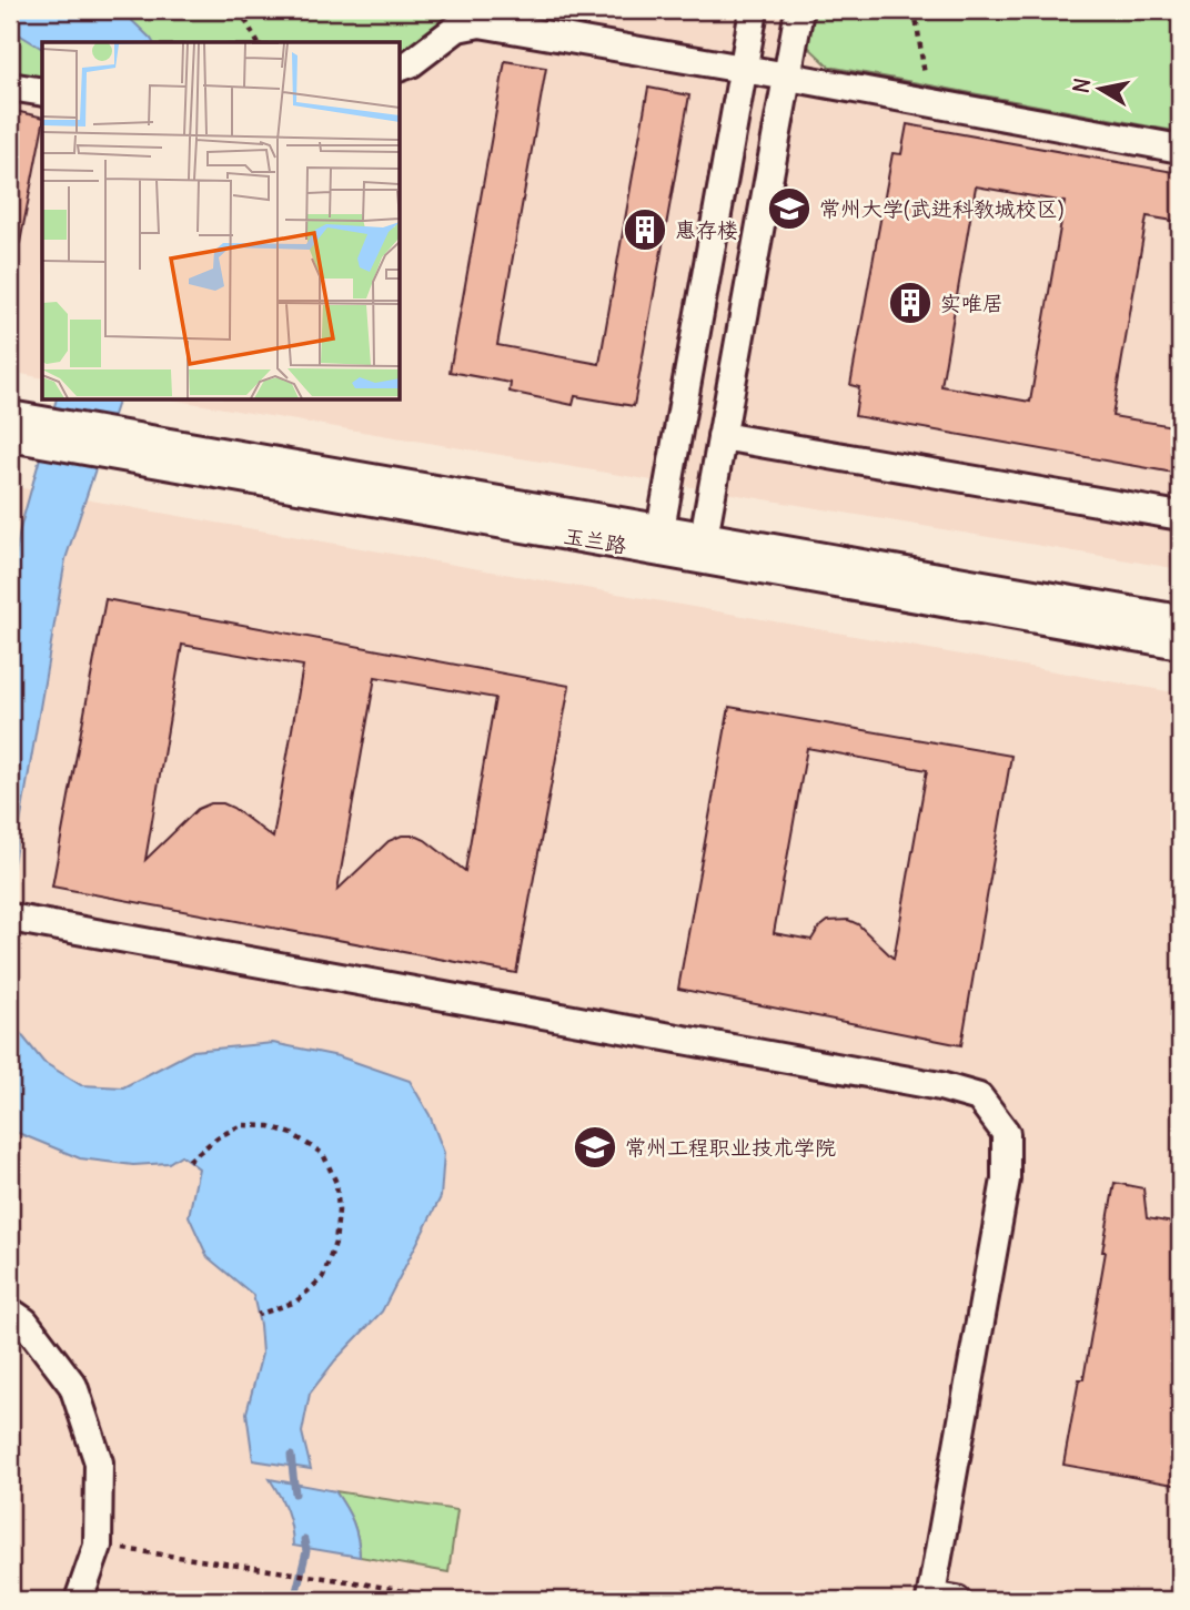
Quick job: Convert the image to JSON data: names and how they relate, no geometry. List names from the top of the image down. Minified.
{"streets":{"street":["玉兰路"]},"places":{"school or university":["常州大学(武进科教城校区)","常州工程职业技术学院"],"building":["惠存楼","实唯居"]},"north":"left"}
